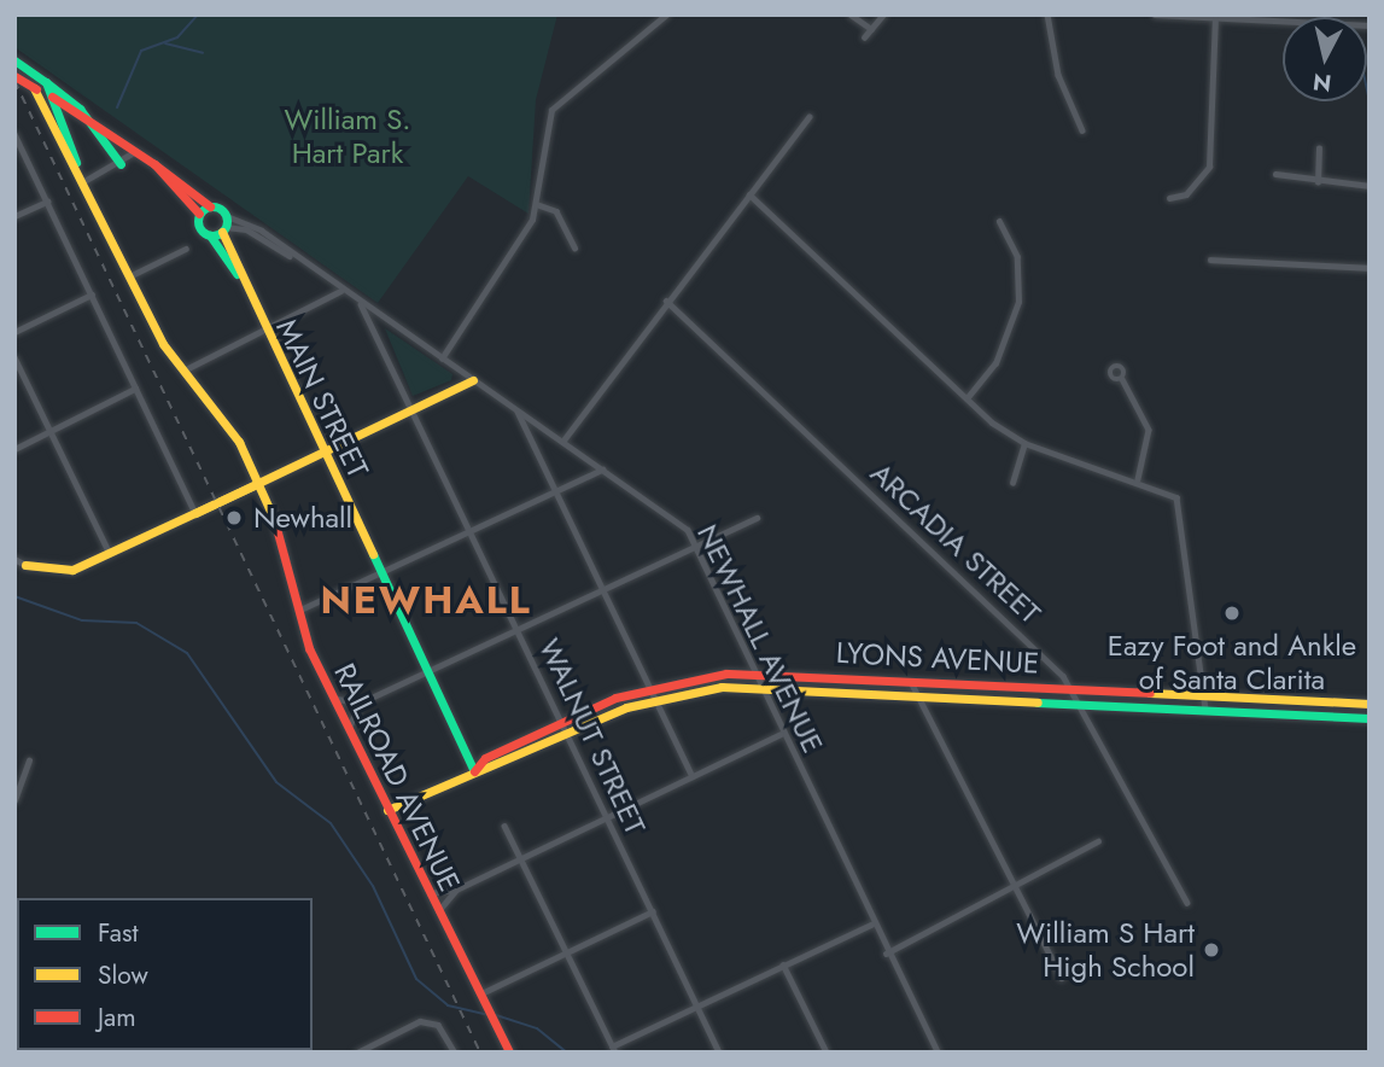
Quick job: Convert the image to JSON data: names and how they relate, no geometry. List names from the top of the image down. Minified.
{"streets":{"main road":["MAIN STREET","LYONS AVENUE","RAILROAD AVENUE"],"street":["ARCADIA STREET","NEWHALL AVENUE","WALNUT STREET"]},"crossings":[["MAIN STREET","NEWHALL AVENUE"],["MAIN STREET","LYONS AVENUE"],["ARCADIA STREET","LYONS AVENUE"],["NEWHALL AVENUE","LYONS AVENUE"],["NEWHALL AVENUE","WALNUT STREET"],["LYONS AVENUE","WALNUT STREET"],["LYONS AVENUE","RAILROAD AVENUE"]],"districts":["NEWHALL"],"parks":["William S. Hart Park"],"places":["Newhall","Eazy Foot and Ankle of Santa Clarita","William S Hart High School"],"legend":["Fast","Slow","Jam"],"north":"bottom"}
